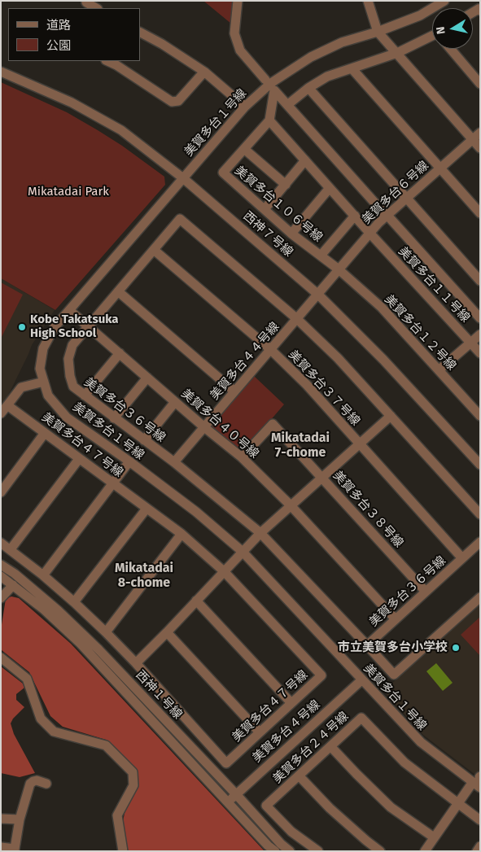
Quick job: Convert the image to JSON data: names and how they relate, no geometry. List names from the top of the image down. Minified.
{"streets":{"street":["美賀多台１号線","美賀多台６号線","美賀多台１０６号線","西神７号線","美賀多台１１号線","美賀多台１２号線","美賀多台４４号線","美賀多台３７号線","美賀多台３６号線","美賀多台４０号線","美賀多台４７号線","美賀多台３８号線","西神１号線","美賀多台４号線","美賀多台２４号線"]},"crossings":[["美賀多台１号線","西神７号線"],["美賀多台１号線","美賀多台４０号線"],["美賀多台１号線","美賀多台４号線"],["美賀多台６号線","美賀多台１０６号線"],["美賀多台６号線","西神７号線"],["美賀多台６号線","美賀多台１１号線"],["美賀多台６号線","美賀多台１２号線"],["美賀多台６号線","美賀多台４４号線"],["美賀多台１０６号線","美賀多台１２号線"],["西神７号線","美賀多台４４号線"],["美賀多台４４号線","美賀多台３７号線"],["美賀多台４４号線","美賀多台３６号線"],["美賀多台４４号線","美賀多台４０号線"],["美賀多台３７号線","美賀多台３６号線"],["美賀多台３６号線","美賀多台４０号線"],["美賀多台３６号線","美賀多台３８号線"],["美賀多台４０号線","美賀多台３８号線"],["西神１号線","美賀多台４号線"]],"districts":["Mikatadai 7-chome","Mikatadai 8-chome"],"parks":["Mikatadai Park"],"places":["Kobe Takatsuka High School","市立美賀多台小学校"],"legend":["道路","公園"],"north":"left"}
